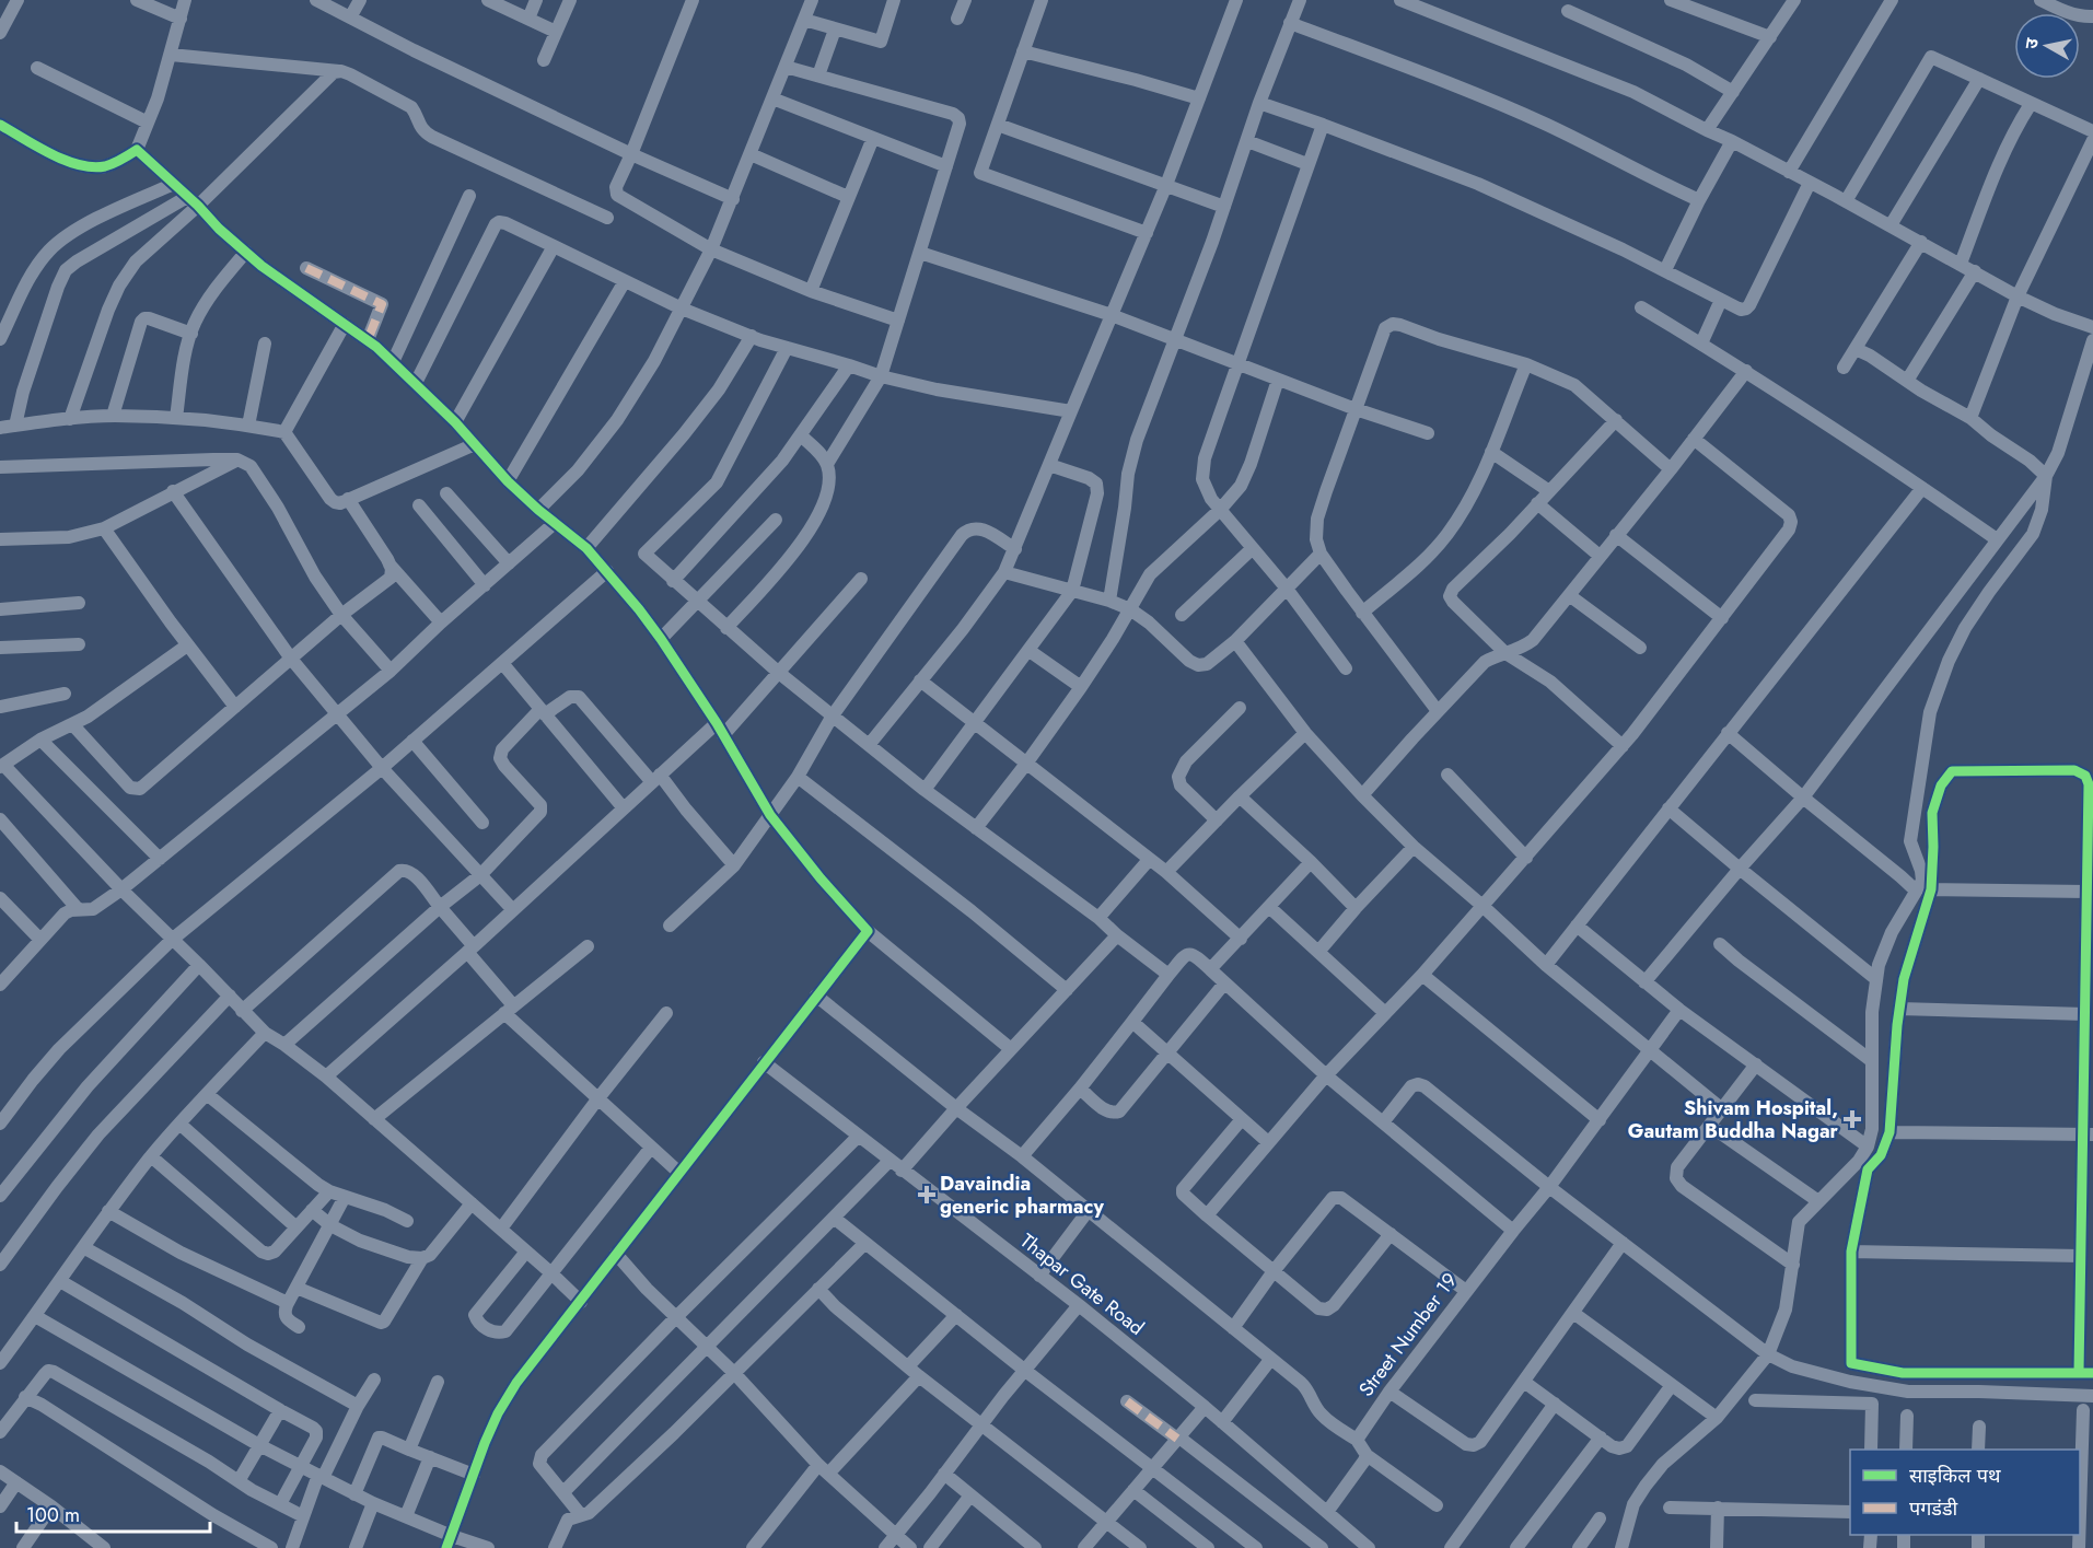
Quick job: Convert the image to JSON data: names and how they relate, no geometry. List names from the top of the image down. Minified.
{"streets":{"street":["Thapar Gate Road","Street Number 19"]},"places":{"health":["Shivam Hospital, Gautam Buddha Nagar","Davaindia generic pharmacy"]},"legend":["साइकिल पथ","पगडंडी"],"scale_bar":"100 m","north":"left"}
